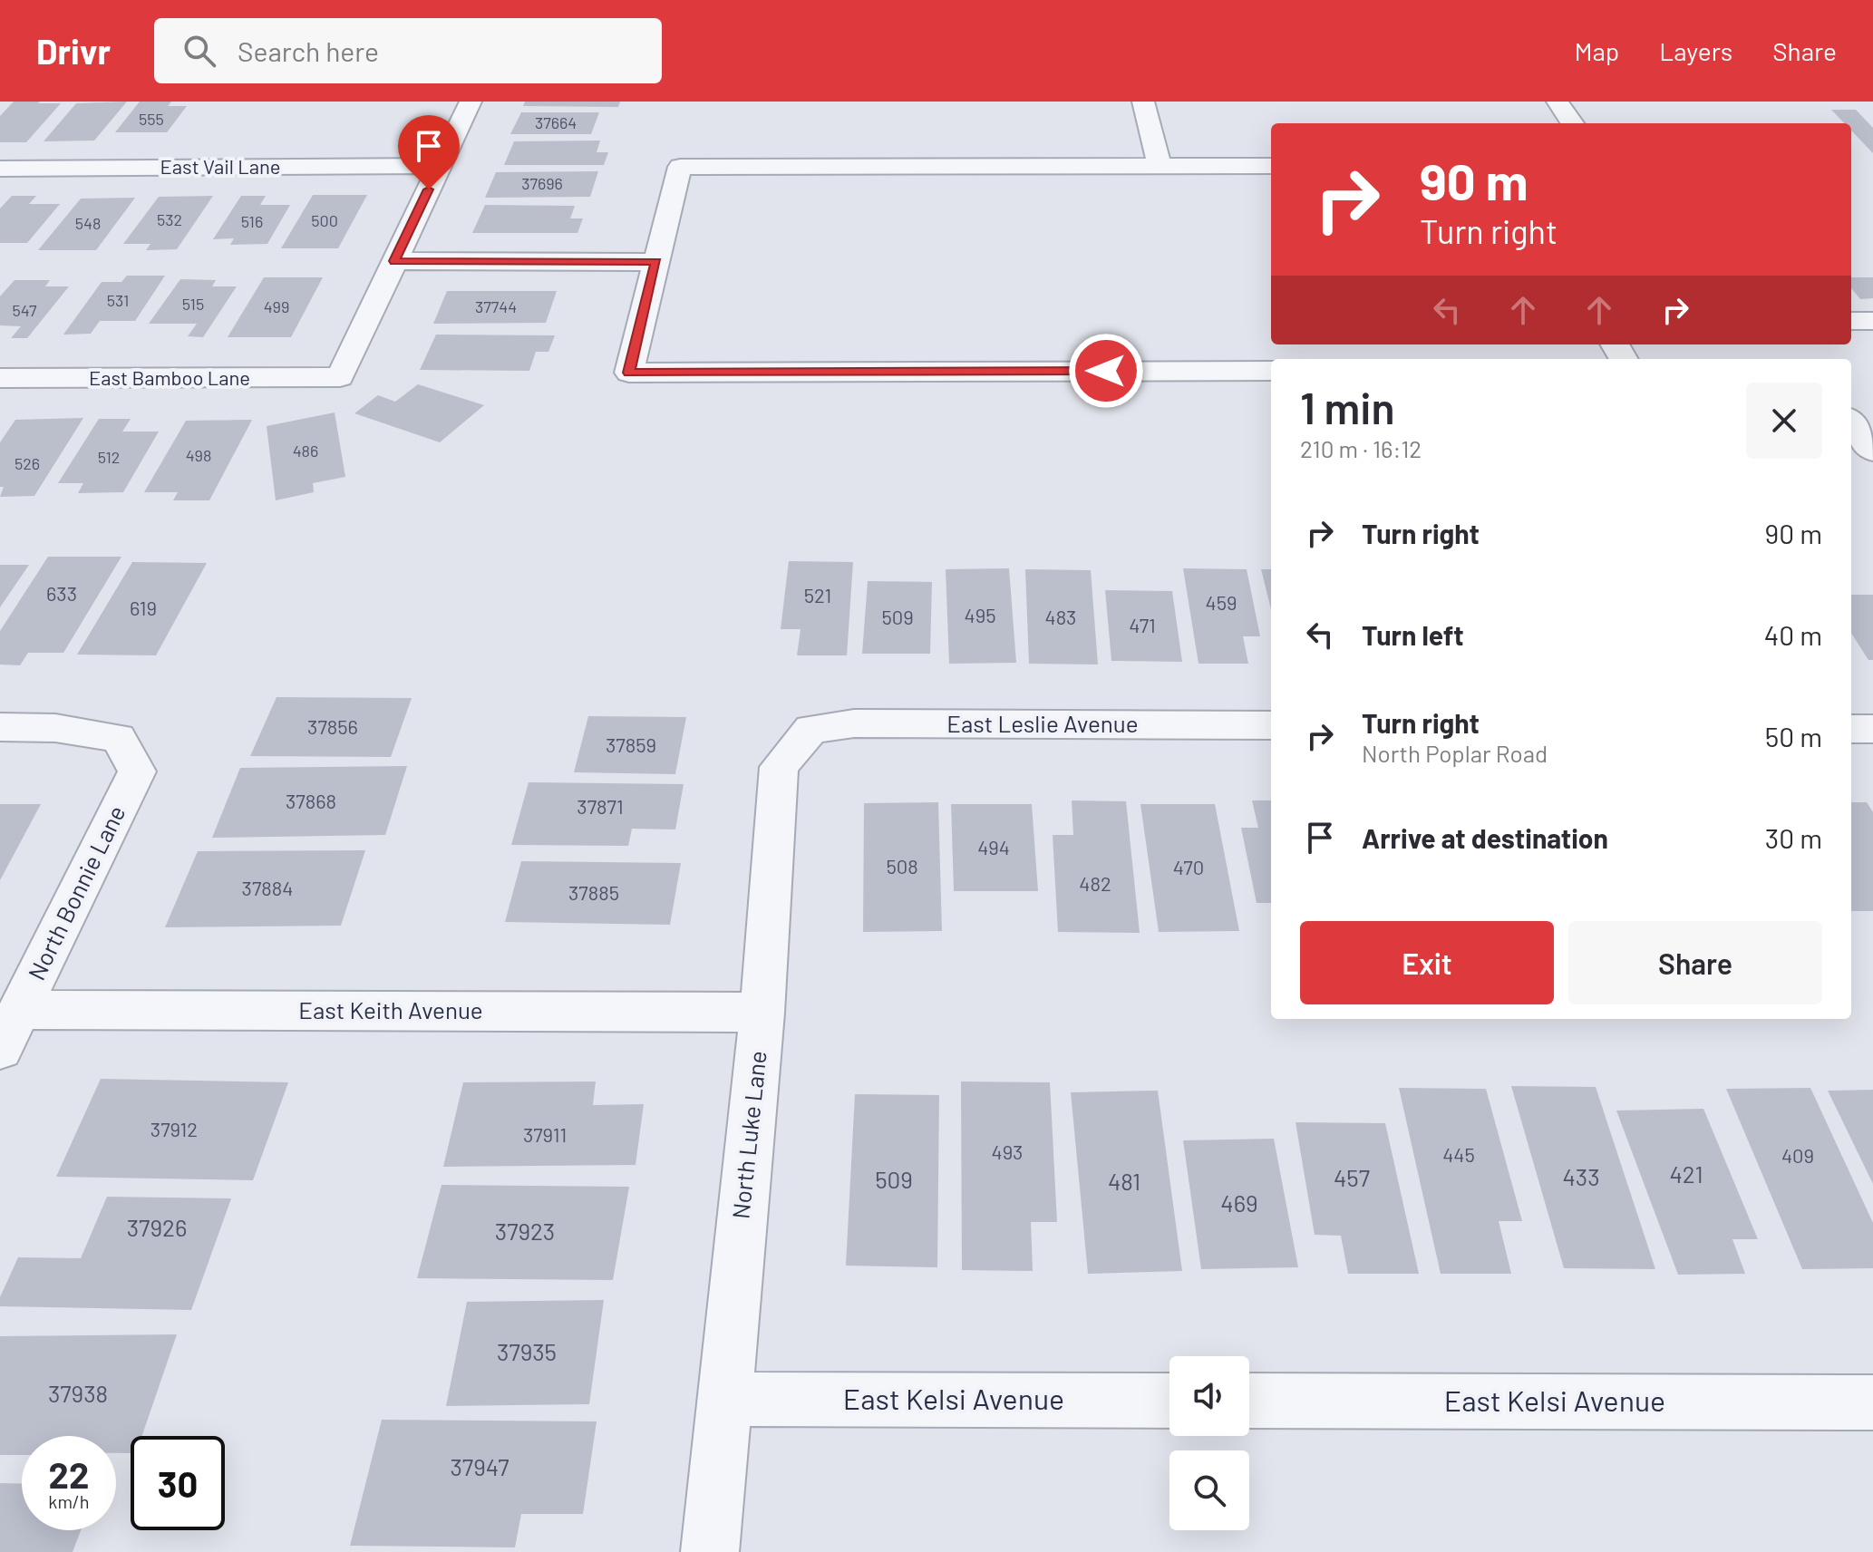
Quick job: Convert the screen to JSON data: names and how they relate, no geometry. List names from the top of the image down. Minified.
{"streets":{"street":["East Vail Lane","East Bamboo Lane","East Leslie Avenue","North Bonnie Lane","East Keith Avenue","North Luke Lane","East Kelsi Avenue"]},"crossings":[["East Leslie Avenue","North Luke Lane"],["North Bonnie Lane","East Keith Avenue"],["East Keith Avenue","North Luke Lane"],["North Luke Lane","East Kelsi Avenue"]],"house_numbers":["555","37664","37696","532","500","516","548","531","515","499","37744","547","486","498","512","526","633","521","459","619","495","509","483","471","37856","37859","37868","37871","494","508","470","482","37884","37885","37912","37911","493","445","409","421","433","457","509","481","469","37926","37923","37935","37938","37947"],"page":{"header":"Drivr","search":"Search here","nav":["Map","Layers","Share"],"turn":["90 m","Turn right"],"heading":["1 min","210 m · 16:12"],"list":[{"name":"Turn right","value":"90 m"},{"name":"Turn left","value":"40 m"},{"name":"Turn right","note":"North Poplar Road","value":"50 m"},{"name":"Arrive at destination","value":"30 m"}],"buttons":["Exit","Share"],"speed":"22 km/h","limit":"30"}}
